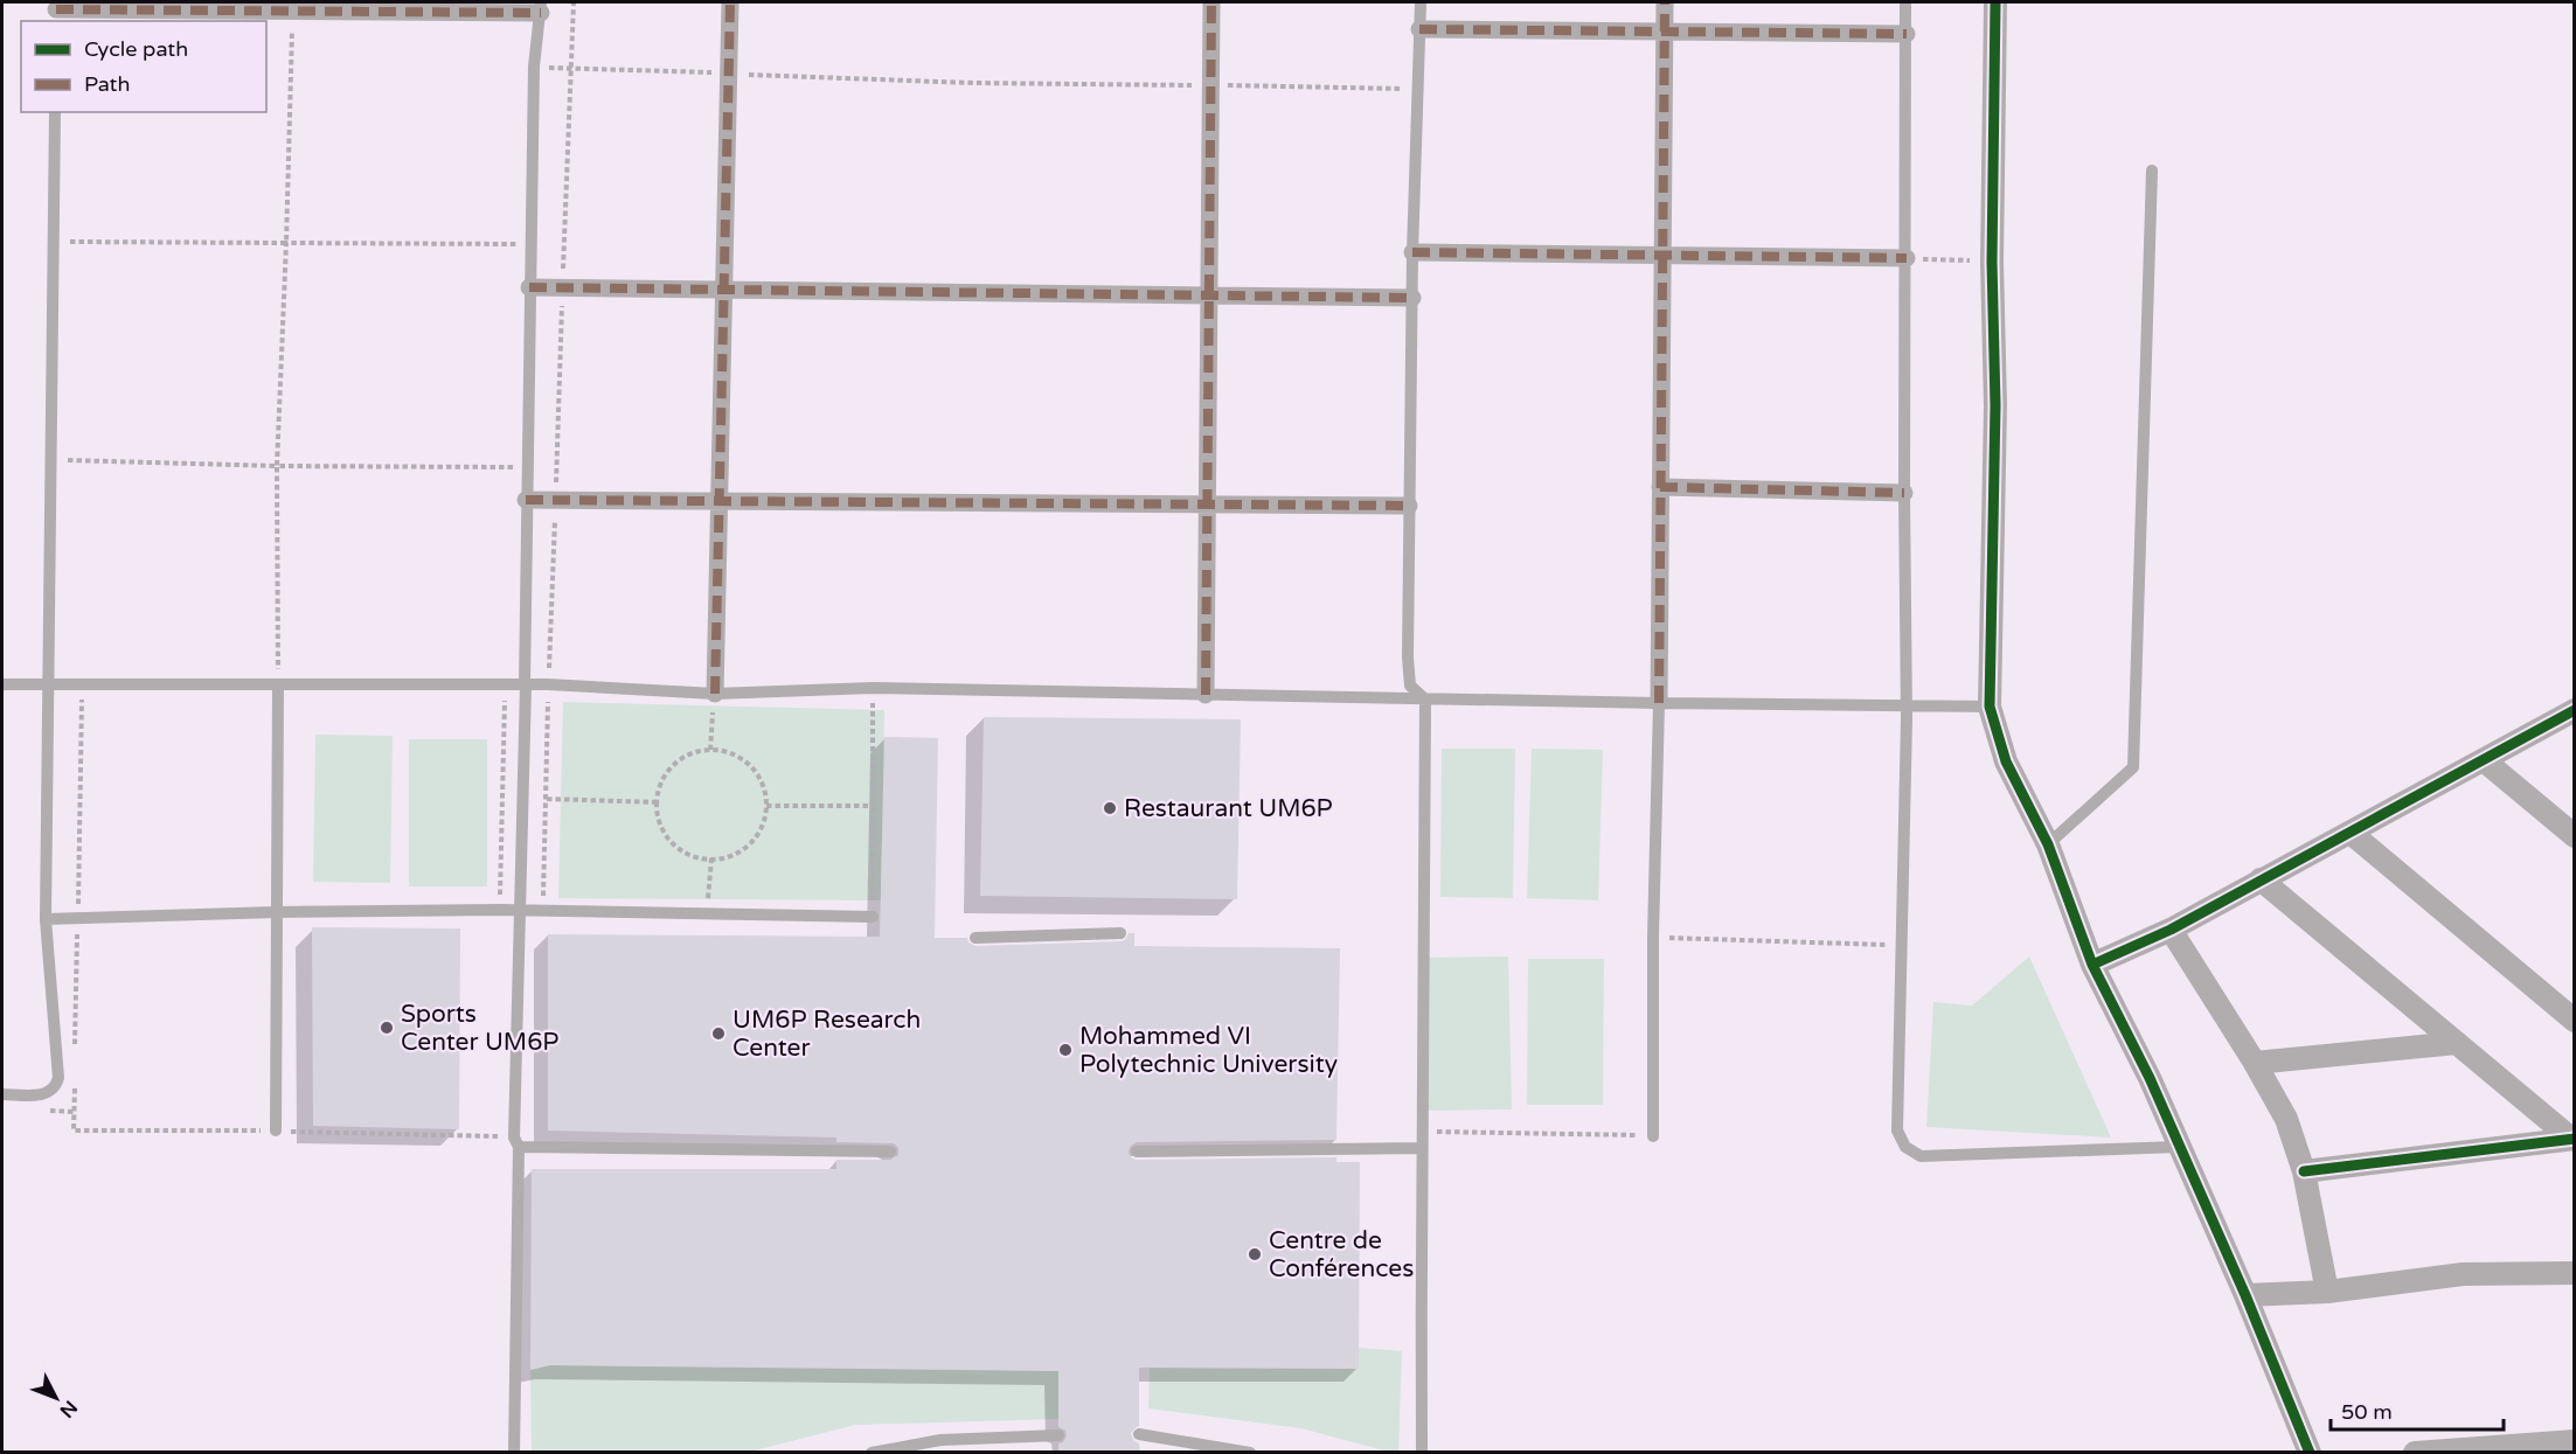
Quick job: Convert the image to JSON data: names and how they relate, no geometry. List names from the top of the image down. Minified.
{"places":["Restaurant UM6P","Sports Center UM6P","UM6P Research Center","Mohammed VI Polytechnic University","Centre de Conférences"],"legend":["Cycle path","Path"],"scale_bar":"50 m","north":"bottom right"}
